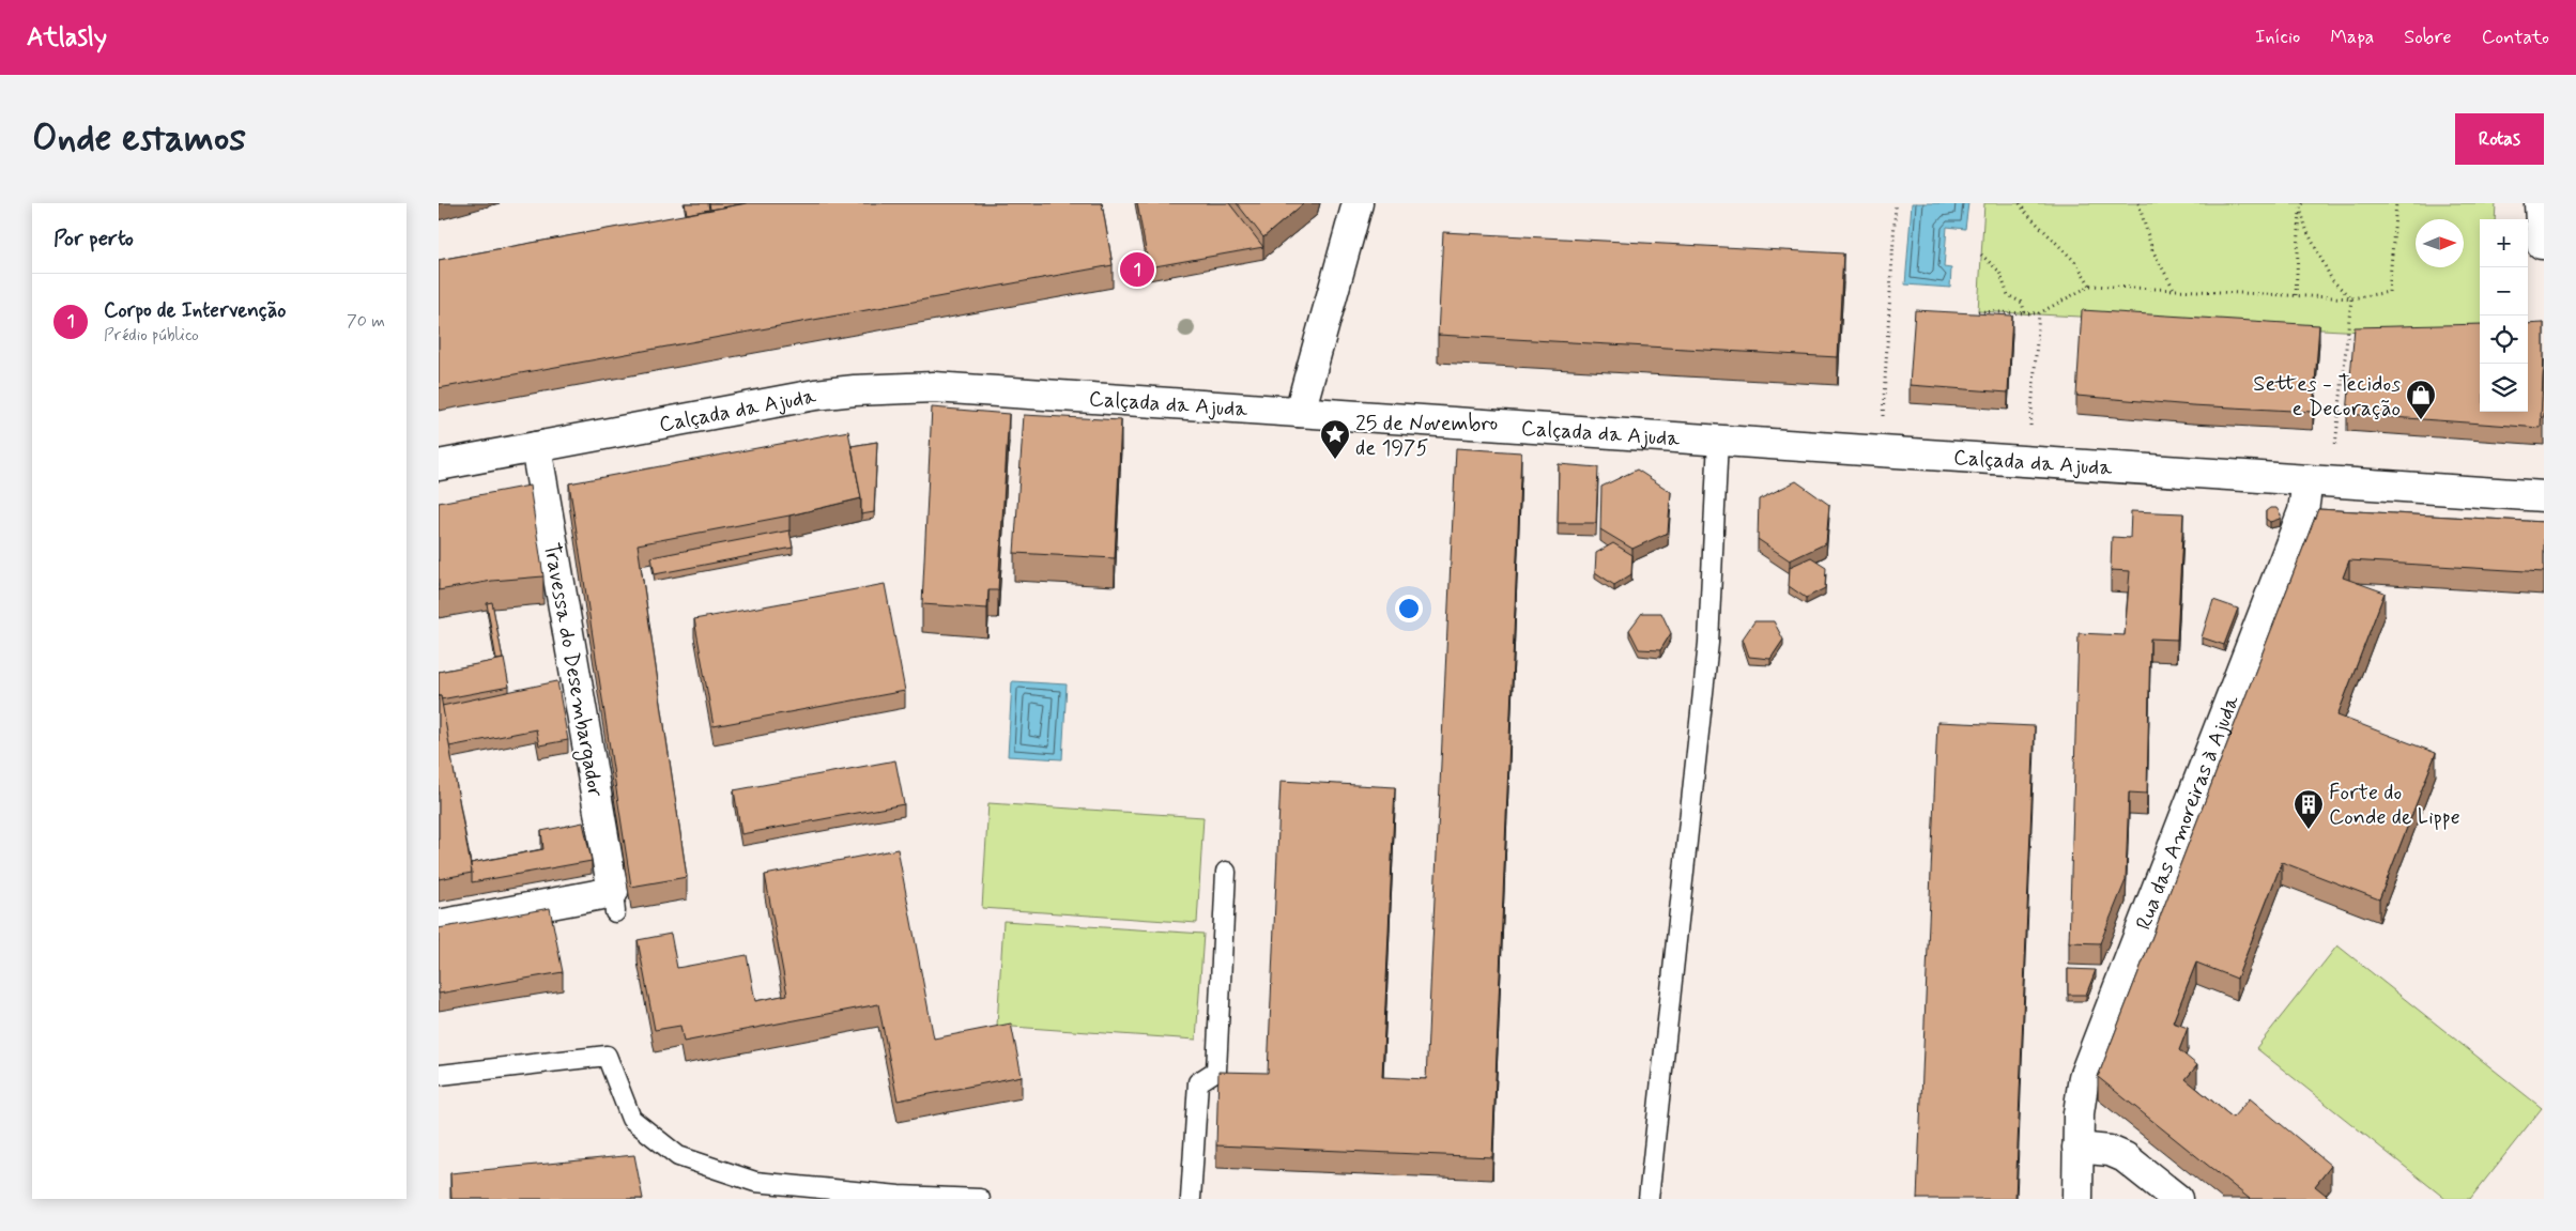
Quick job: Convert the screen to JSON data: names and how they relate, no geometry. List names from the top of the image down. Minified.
{"streets":{"street":["Calçada da Ajuda","Travessa do Desembargador","Rua das Amoreiras à Ajuda"]},"crossings":[["Calçada da Ajuda","Travessa do Desembargador"],["Calçada da Ajuda","Rua das Amoreiras à Ajuda"]],"places":{"shop":["Settes - Tecidos e Decoração"],"place":["25 de Novembro de 1975"],"building":["Forte do Conde de Lippe"]},"north":"right","page":{"header":"Atlasly","nav":["Início","Mapa","Sobre","Contato"],"buttons":"Rotas","title":"Onde estamos","heading":"Por perto","map_buttons":["+","−"],"pins":"1","list":[{"mark":"1","name":"Corpo de Intervenção","note":"Prédio público","value":"70 m"}]}}
